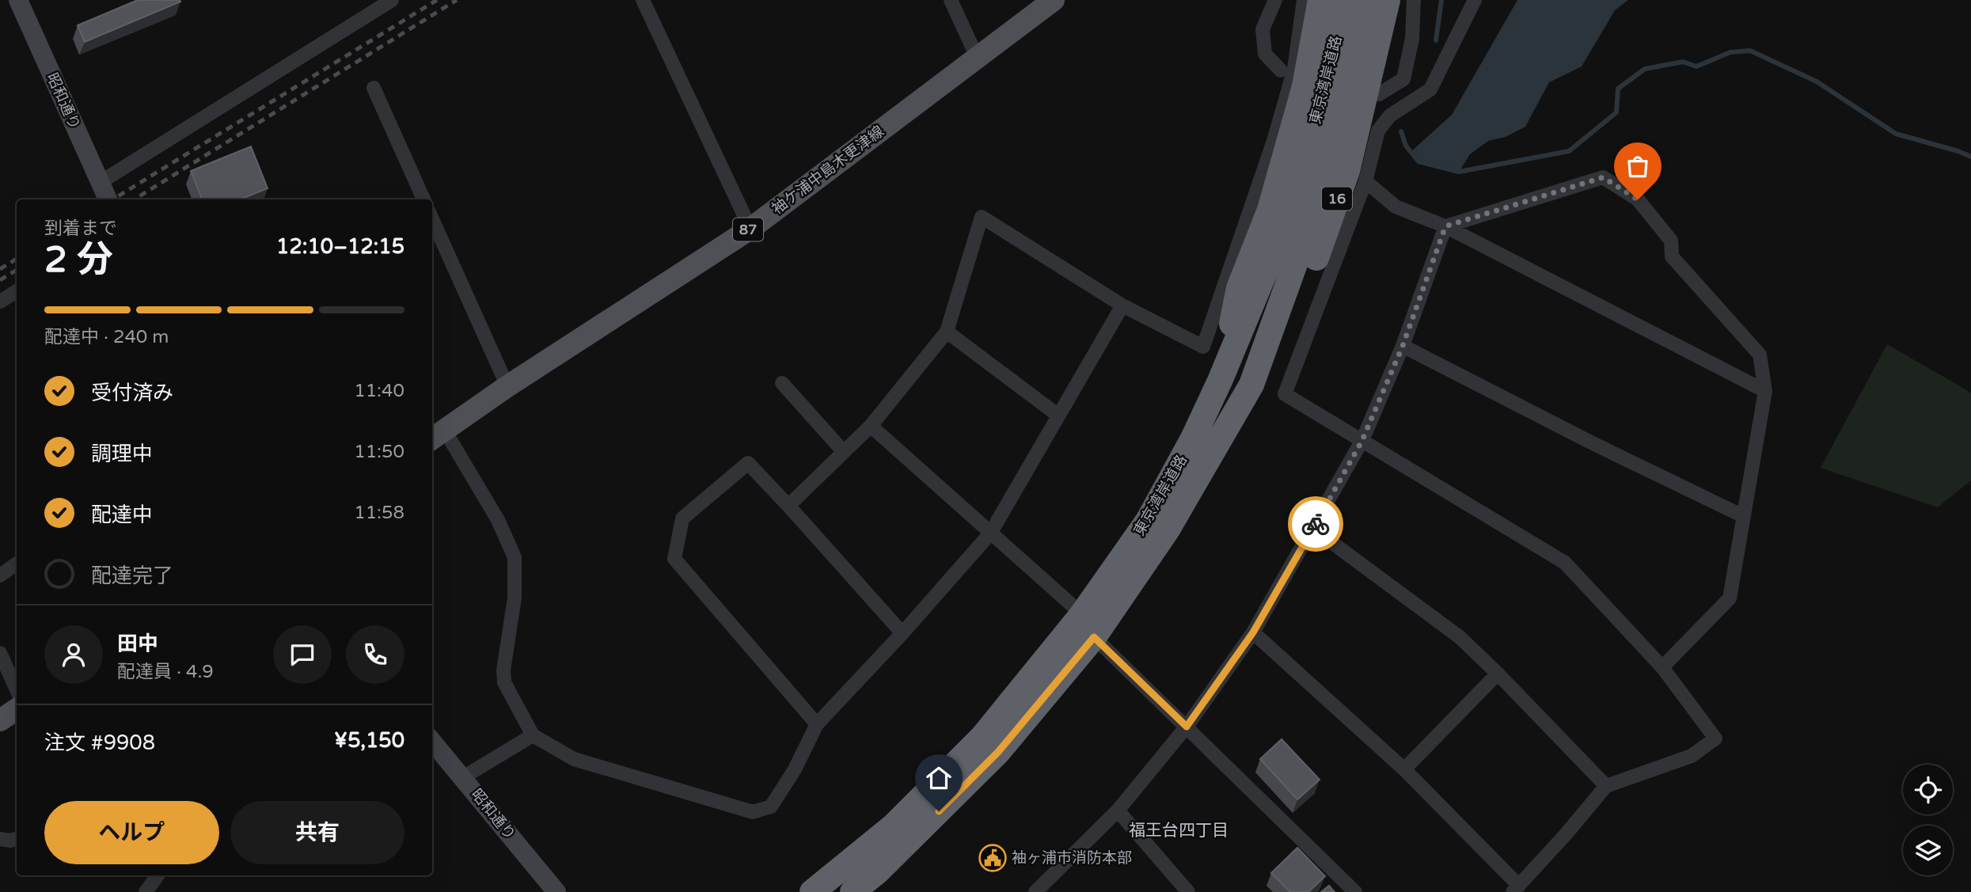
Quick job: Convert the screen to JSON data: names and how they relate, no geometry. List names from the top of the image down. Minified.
{"streets":{"highway":["東京湾岸道路","16"],"main road":["袖ケ浦中島木更津線","87"],"street":["昭和通り"]},"crossings":[["東京湾岸道路","16"]],"districts":["福王台四丁目"],"places":{"public building":["袖ヶ浦市消防本部"]},"page":{"heading":["2 分","到着まで","12:10–12:15"],"panel":["田中","配達員 · 4.9","注文 #9908","¥5,150"],"bar":"配達中 · 240 m","list":[["受付済み","11:40"],["調理中","11:50"],["配達中","11:58"],"配達完了"],"buttons":["ヘルプ","共有"]}}
